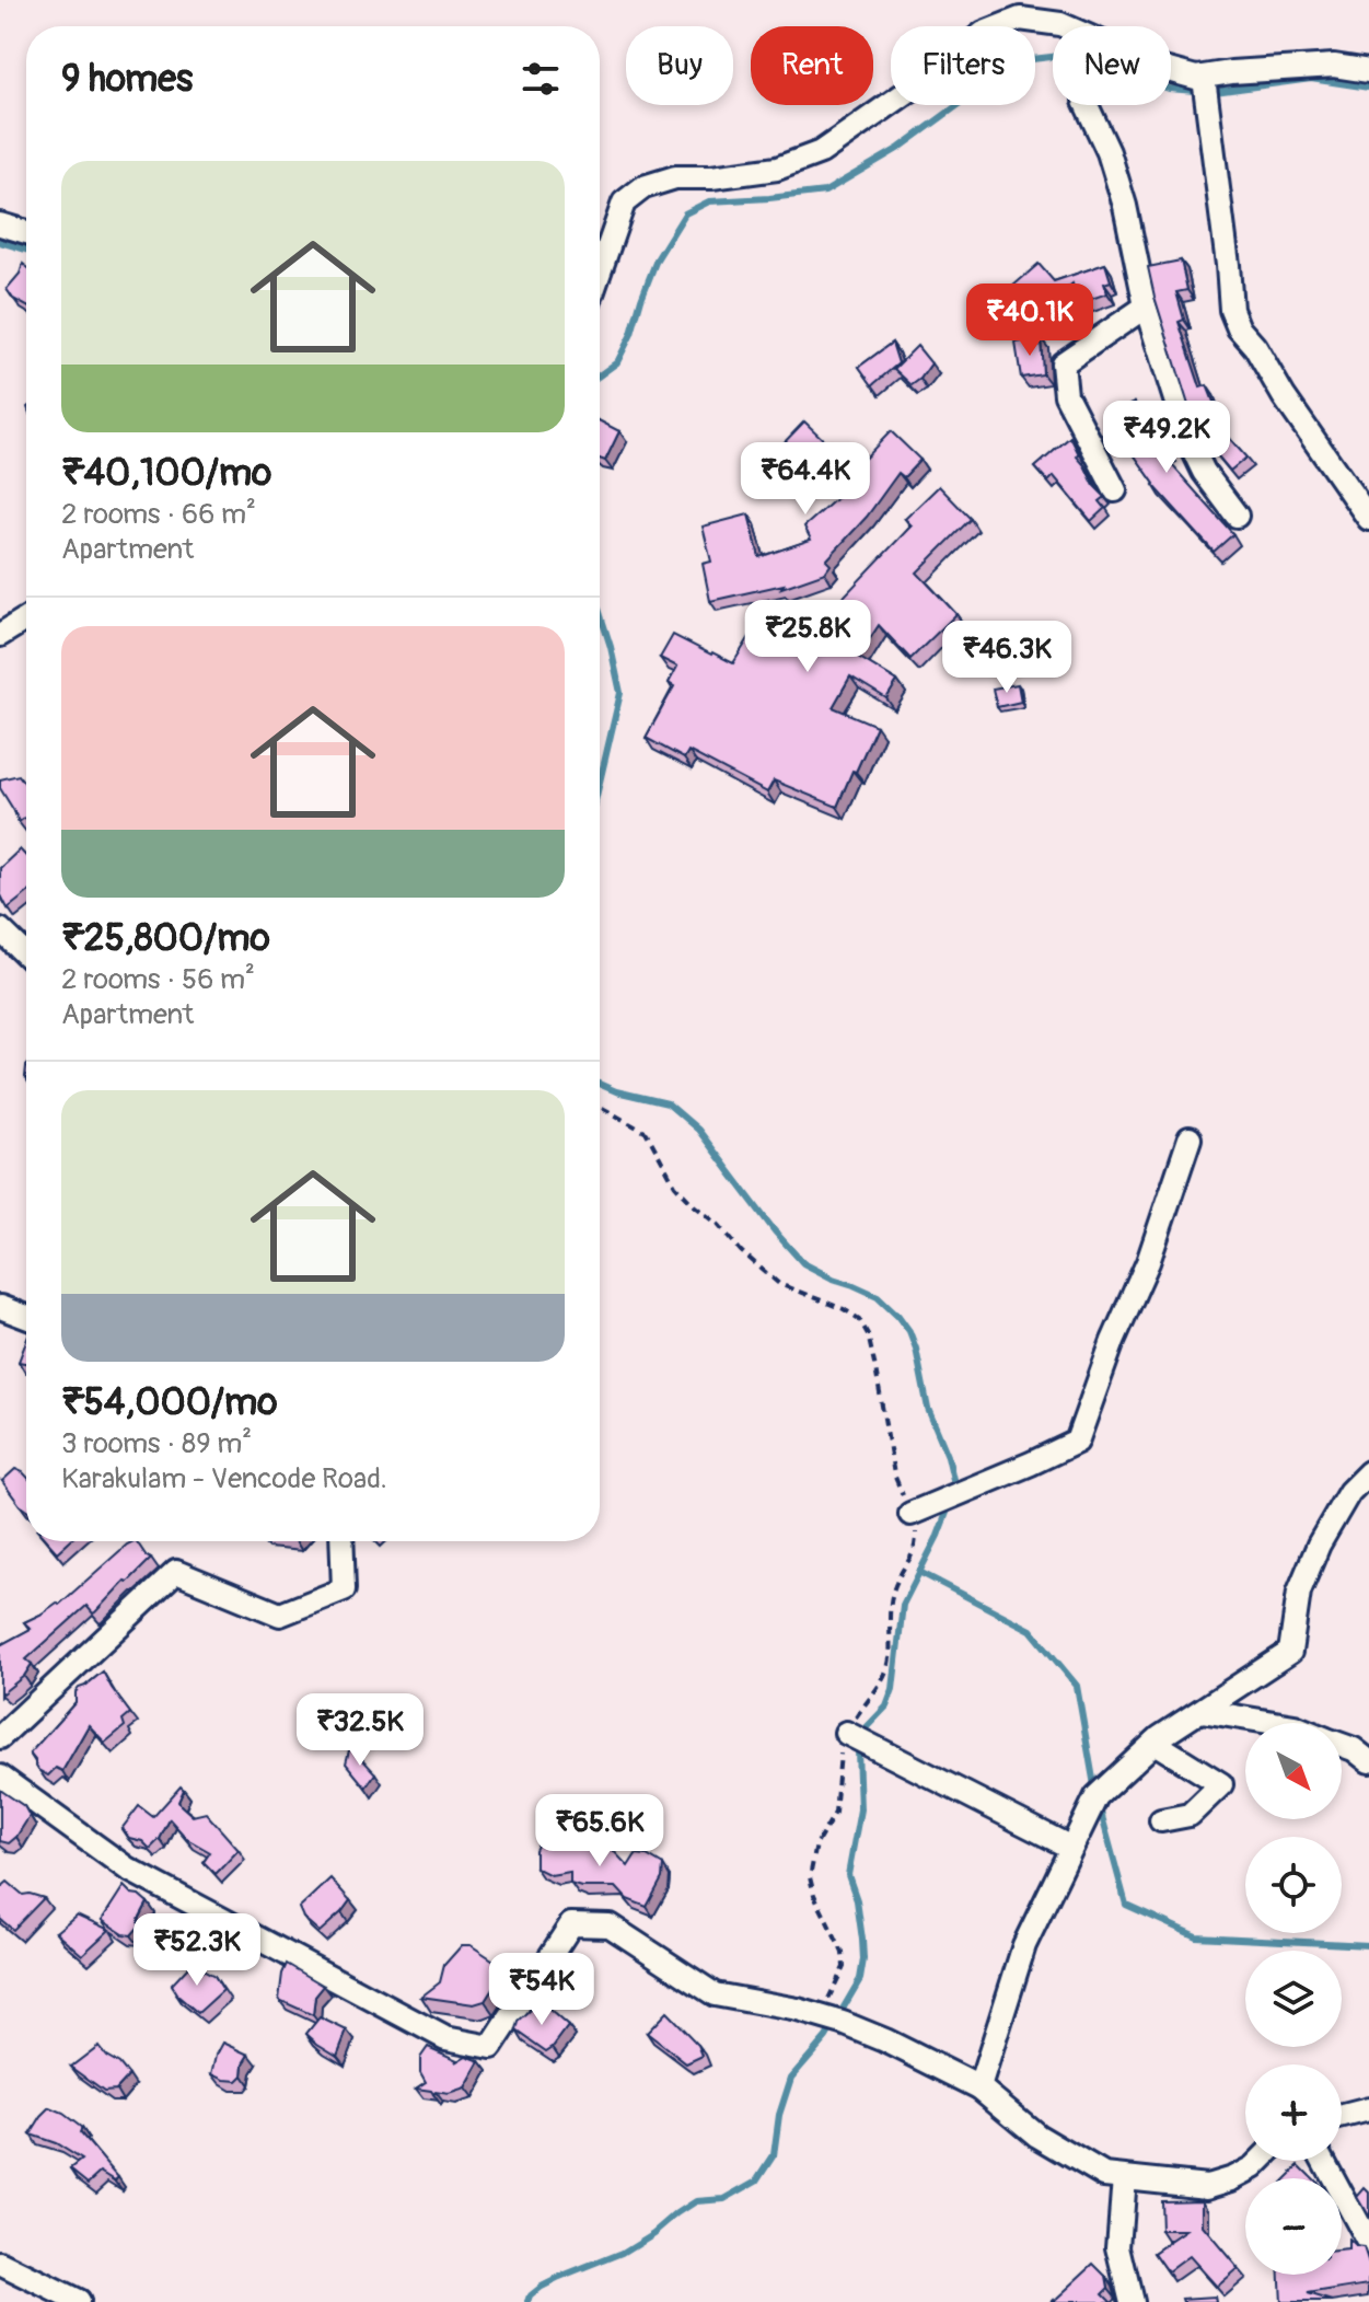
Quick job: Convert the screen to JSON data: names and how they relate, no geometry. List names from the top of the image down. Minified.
{"north":"bottom right","page":{"chip":["Buy","Rent","Filters","New"],"heading":"9 homes","list":[{"name":"₹40,100/mo","note":"2 rooms · 66 m² · Apartment"},{"name":"₹25,800/mo","note":"2 rooms · 56 m² · Apartment"},{"name":"₹54,000/mo","note":"3 rooms · 89 m² · Karakulam - Vencode Road."}],"price":["₹40.1K","₹49.2K","₹64.4K","₹25.8K","₹46.3K","₹32.5K","₹65.6K","₹52.3K","₹54K"],"map_buttons":["+","−"]}}
